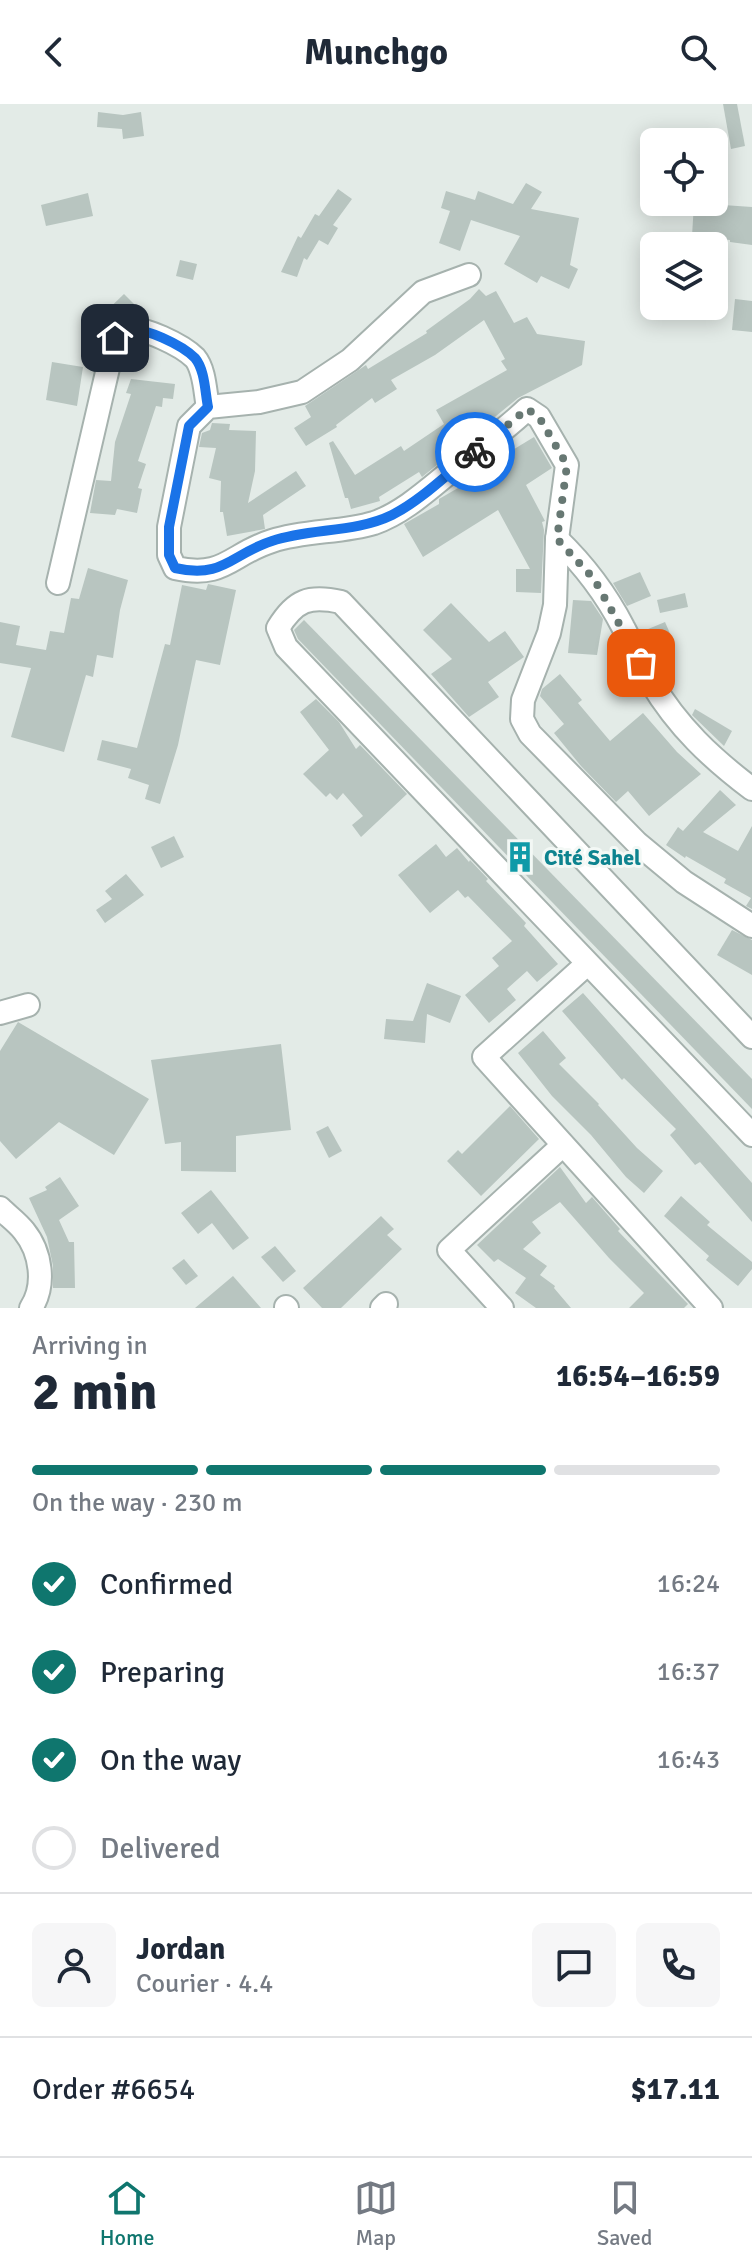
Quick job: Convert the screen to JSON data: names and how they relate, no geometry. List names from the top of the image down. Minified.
{"places":{"building":["Cité Sahel"]},"page":{"header":"Munchgo","heading":["2 min","Arriving in","16:54–16:59"],"panel":["Jordan","Courier · 4.4","Order #6654","$17.11"],"bar":"On the way · 230 m","list":[["Confirmed","16:24"],["Preparing","16:37"],["On the way","16:43"],"Delivered"],"tabs":["Home","Map","Saved"]}}
